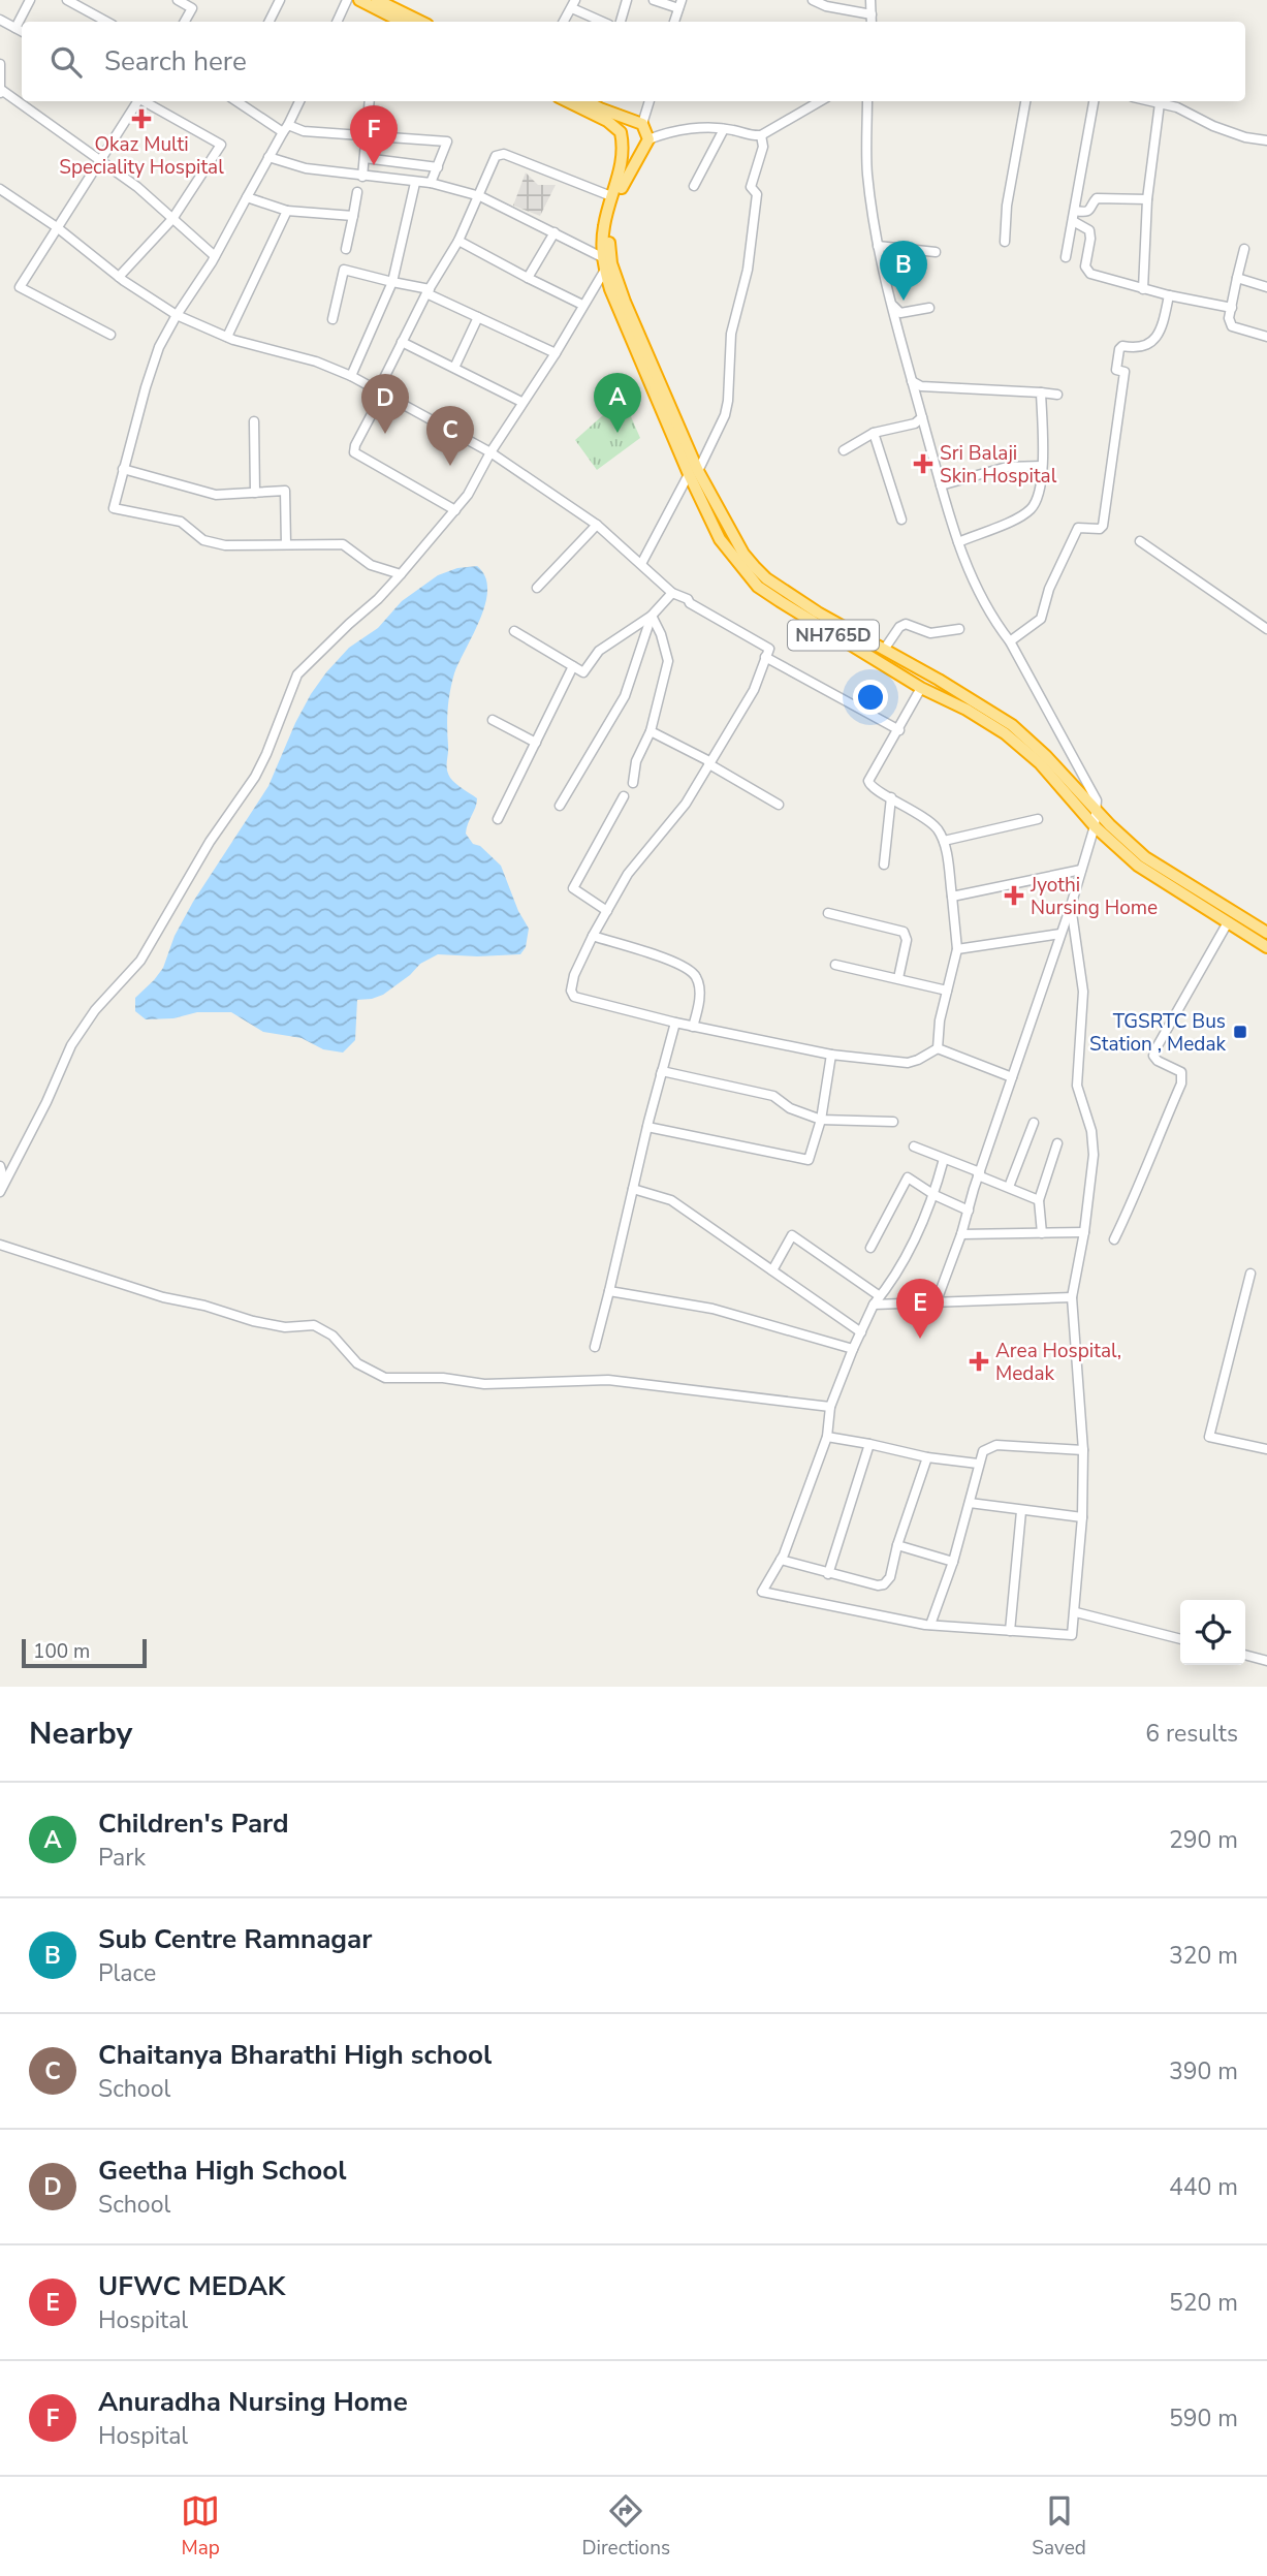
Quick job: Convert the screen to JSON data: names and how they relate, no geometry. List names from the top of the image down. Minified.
{"streets":{"highway":["NH765D"]},"places":{"health":["Okaz Multi Speciality Hospital","Sri Balaji Skin Hospital","Jyothi Nursing Home","Area Hospital, Medak"],"transit":["TGSRTC Bus Station , Medak"]},"scale_bar":"100 m","page":{"search":"Search here","pins":["F","B","A","D","C","E"],"scale":"100 m","heading":["Nearby","6 results"],"list":[{"mark":"A","name":"Children's Pard","note":"Park","value":"290 m"},{"mark":"B","name":"Sub Centre Ramnagar","note":"Place","value":"320 m"},{"mark":"C","name":"Chaitanya Bharathi High school","note":"School","value":"390 m"},{"mark":"D","name":"Geetha High School","note":"School","value":"440 m"},{"mark":"E","name":"UFWC MEDAK","note":"Hospital","value":"520 m"},{"mark":"F","name":"Anuradha Nursing Home","note":"Hospital","value":"590 m"}],"nav":["Map","Directions","Saved"]}}
